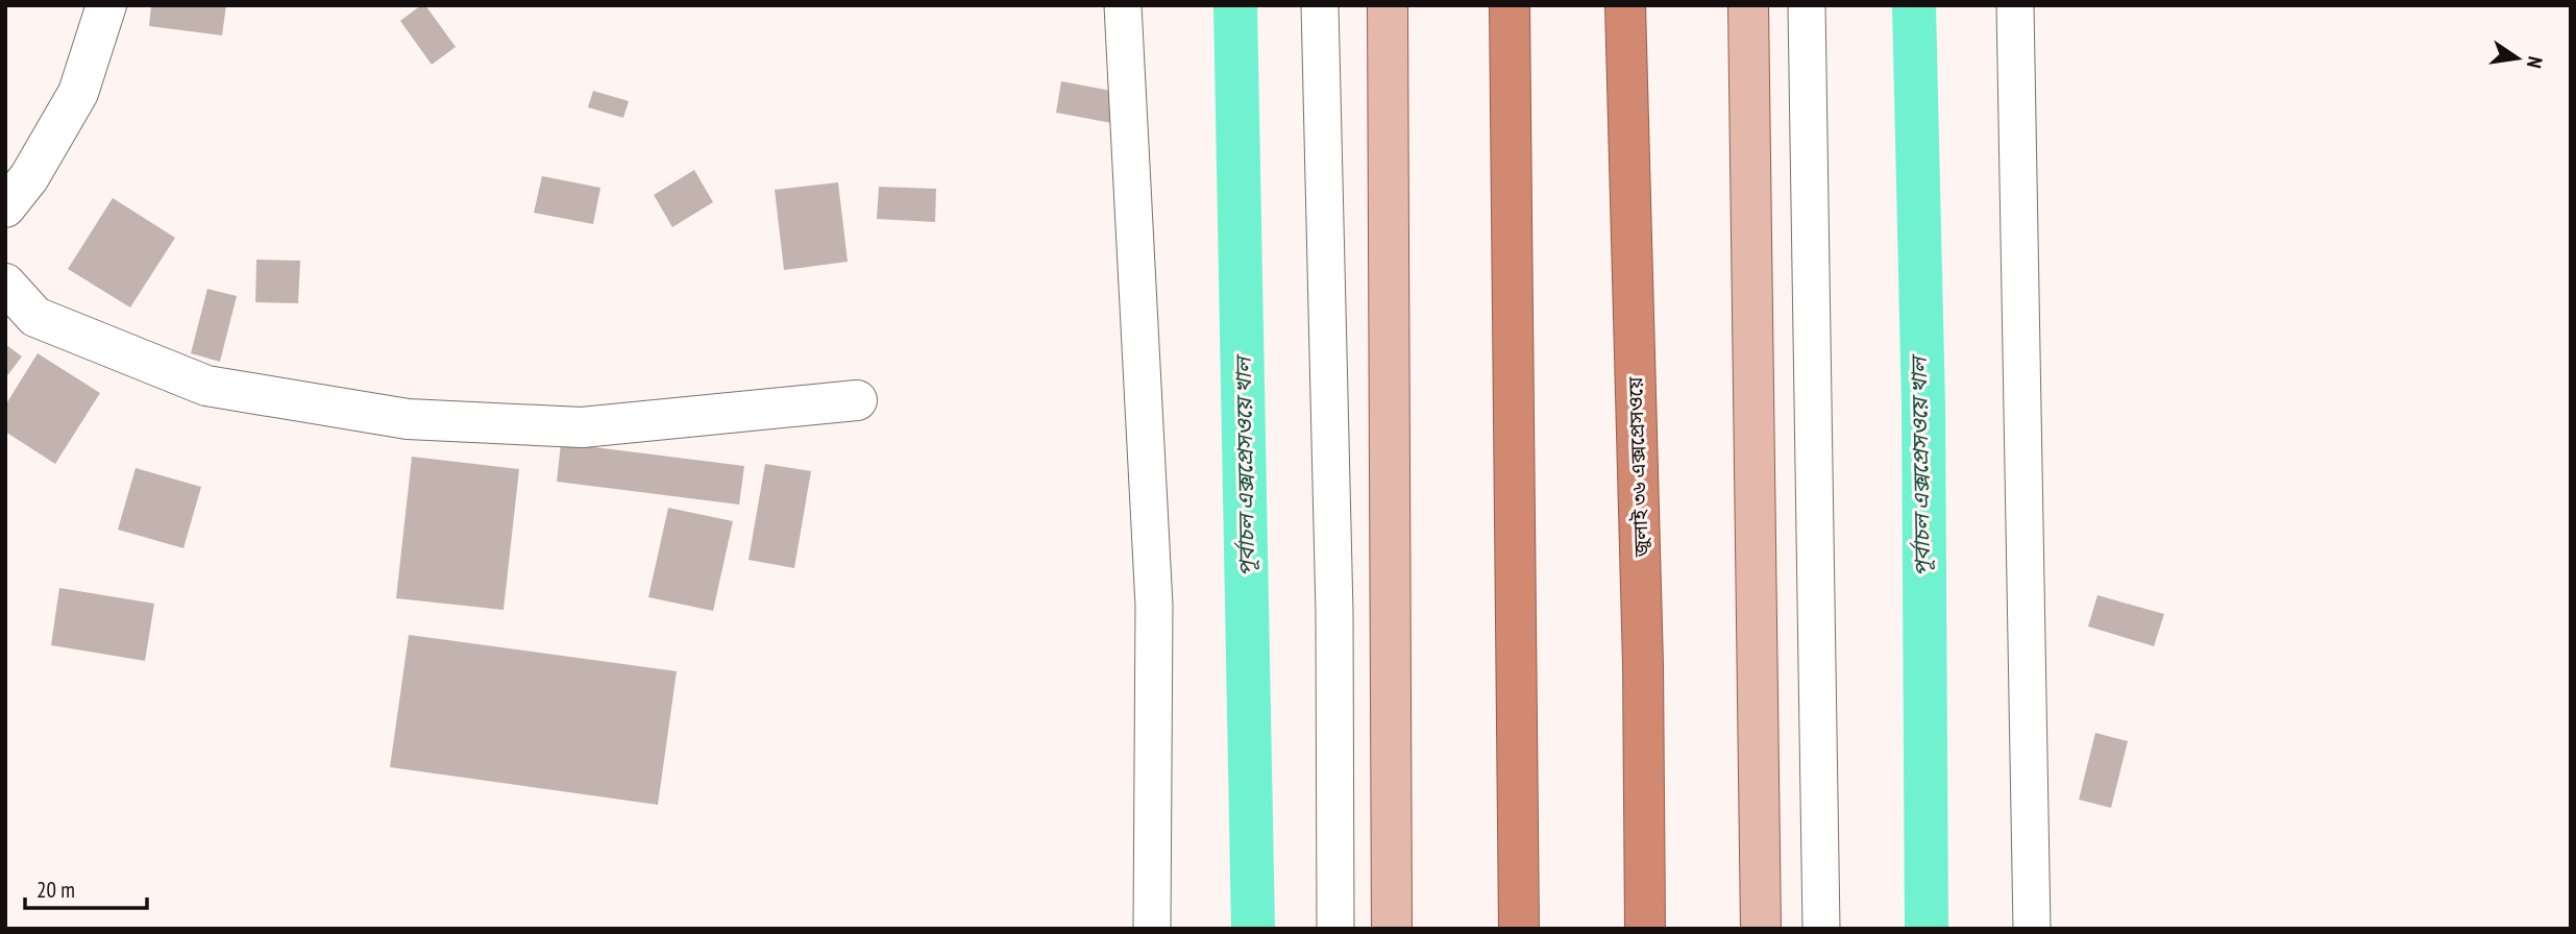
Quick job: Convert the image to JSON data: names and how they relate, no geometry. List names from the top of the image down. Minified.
{"streets":{"highway":["জুলাই ৩৬ এক্সপ্রেসওয়ে"]},"water":["পূর্বাচল এক্সপ্রেসওয়ে খাল"],"scale_bar":"20 m","north":"right"}
